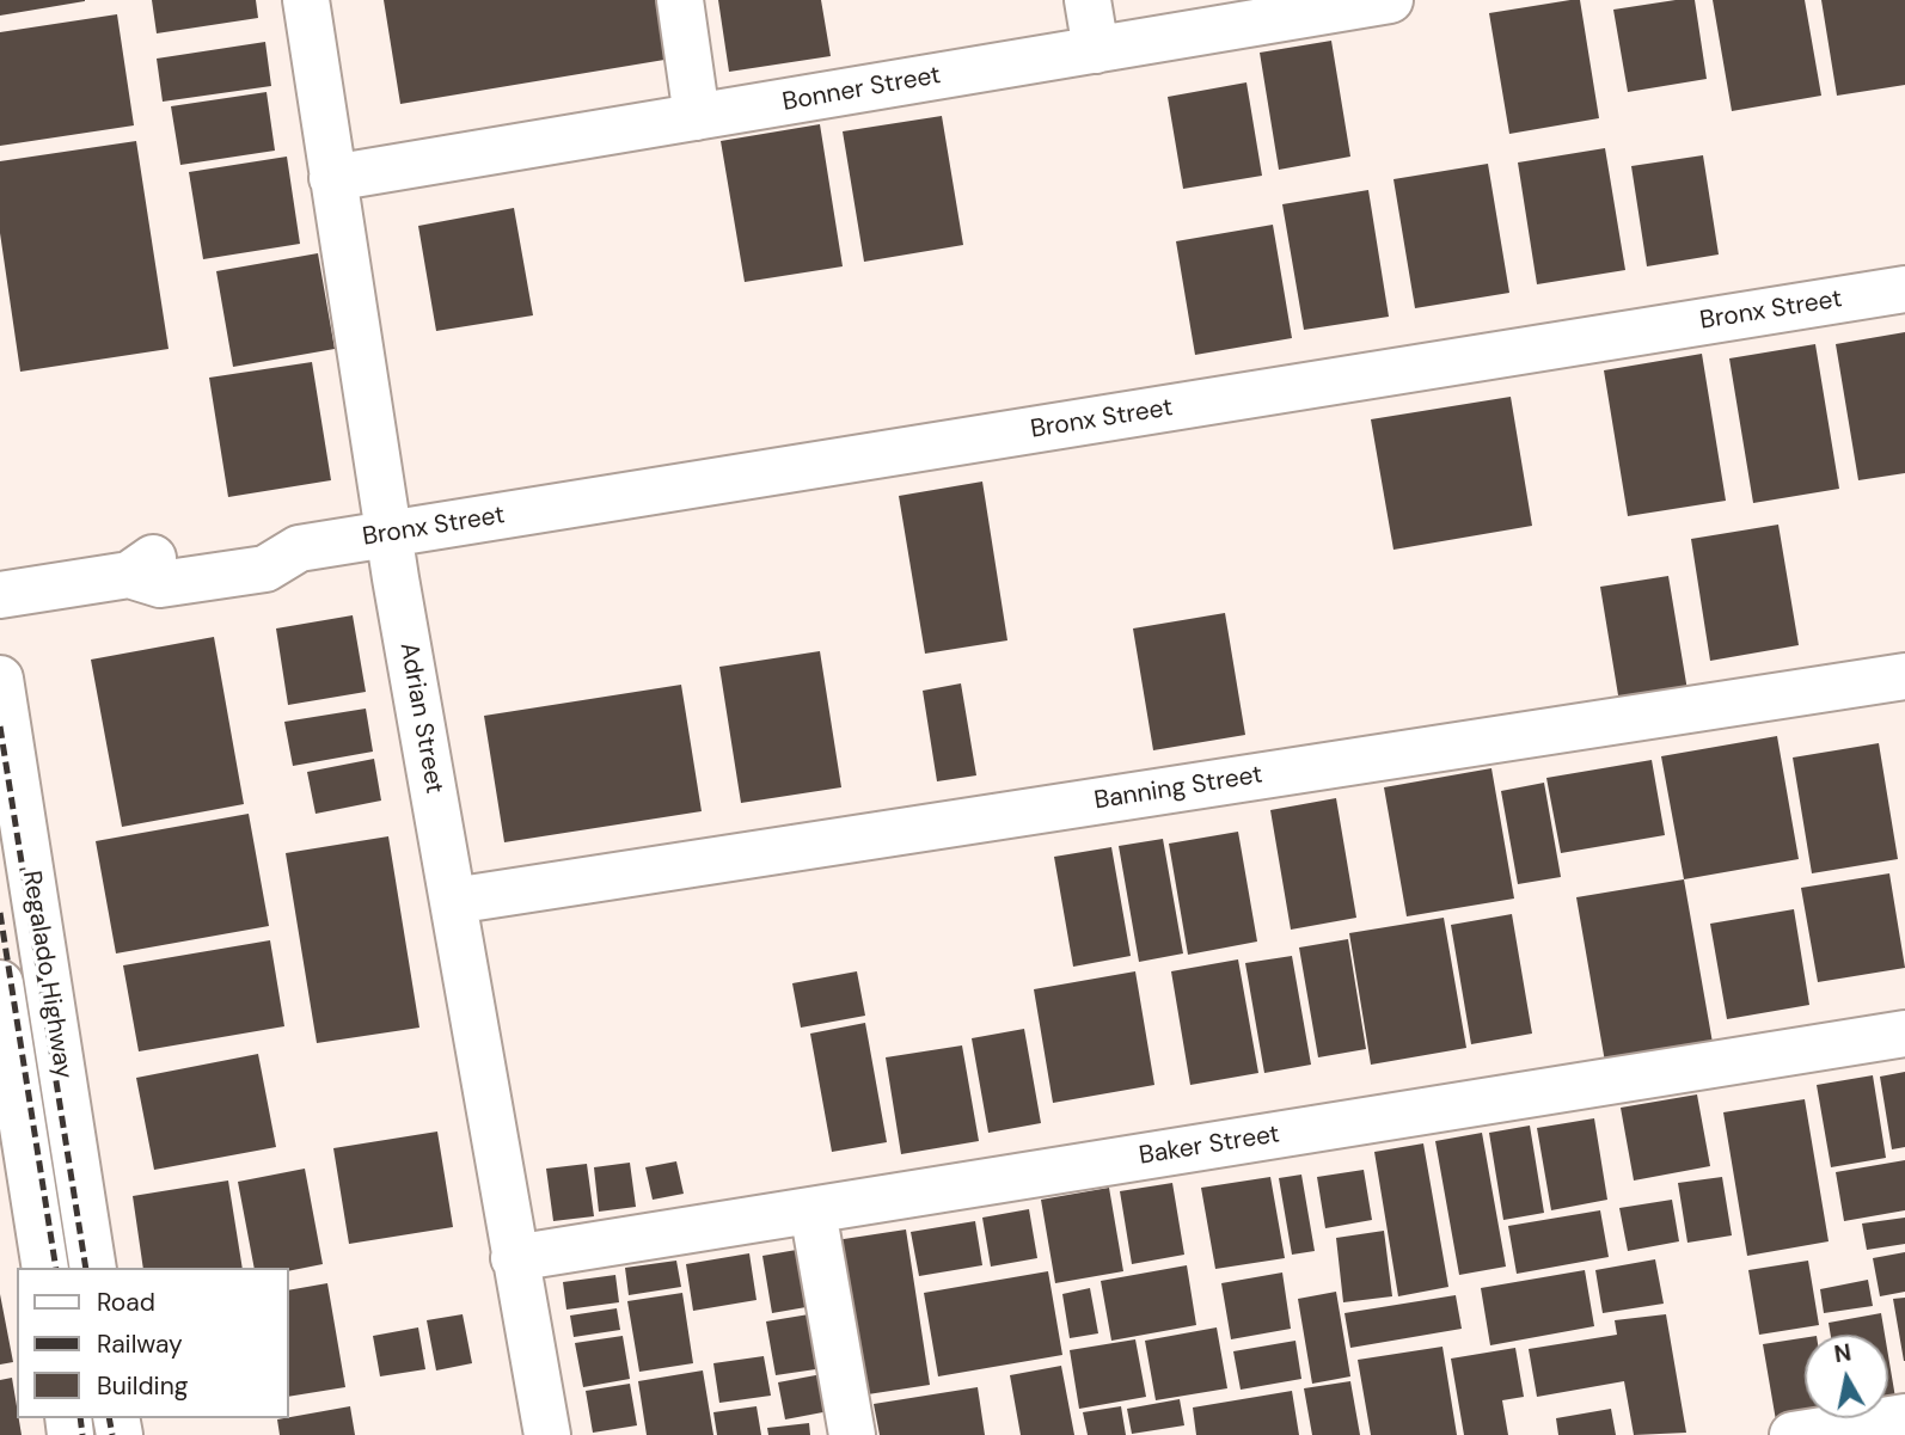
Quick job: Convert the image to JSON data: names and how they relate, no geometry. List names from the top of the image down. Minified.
{"streets":{"street":["Bonner Street","Bronx Street","Adrian Street","Banning Street","Regalado Highway","Baker Street"]},"crossings":[["Bonner Street","Adrian Street"],["Bronx Street","Adrian Street"],["Adrian Street","Banning Street"],["Adrian Street","Baker Street"]],"legend":["Road","Railway","Building"],"north":"top"}
